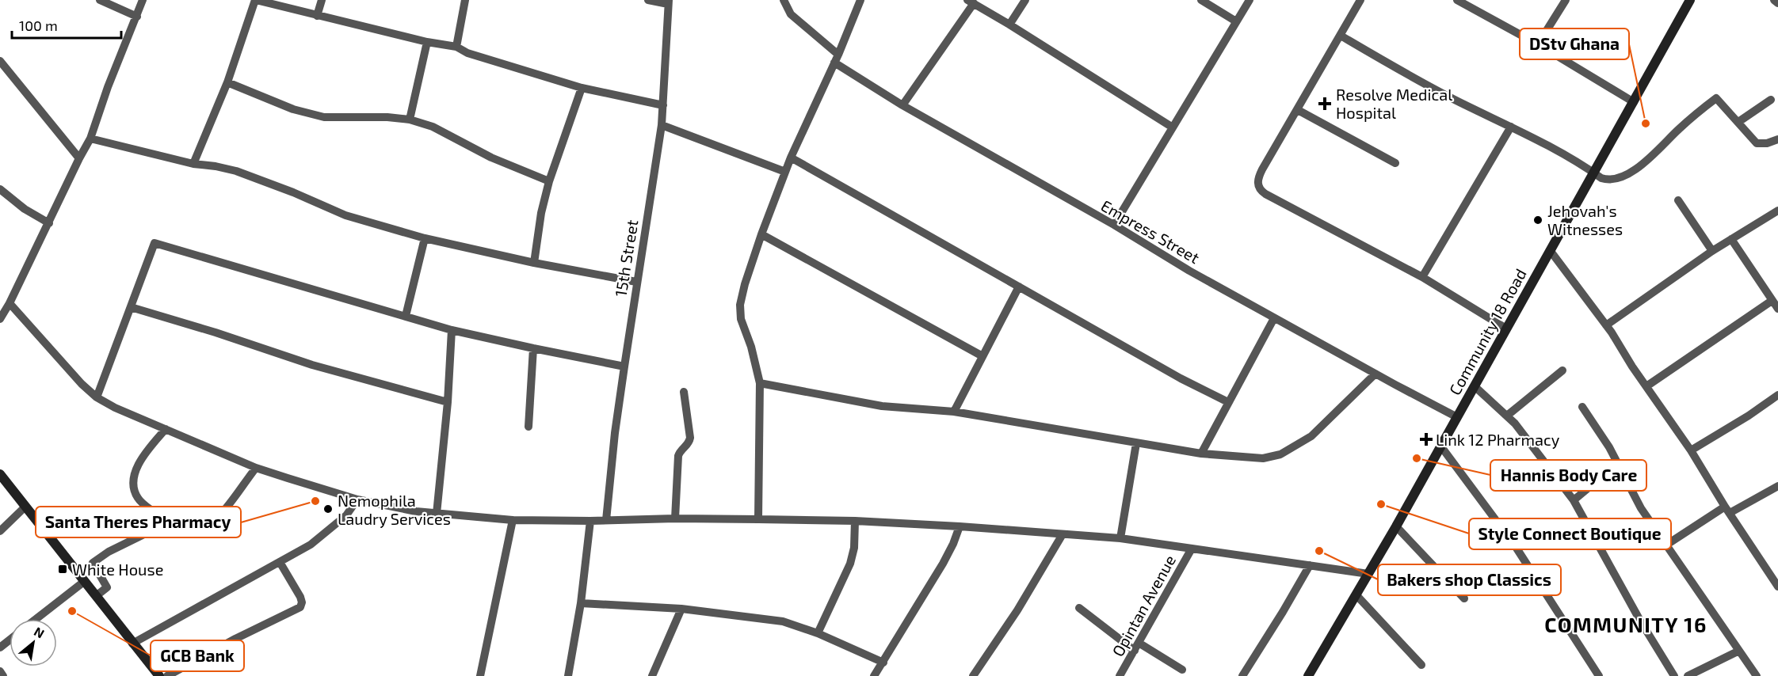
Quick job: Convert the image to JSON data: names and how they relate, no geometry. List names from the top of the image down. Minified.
{"streets":{"main road":["Community 18 Road"],"street":["Empress Street","15th Street","Opintan Avenue"]},"crossings":[["Empress Street","Community 18 Road"]],"districts":["COMMUNITY 16"],"places":{"health":["Resolve Medical Hospital","Link 12 Pharmacy"],"other":["DStv Ghana","Jehovah's Witnesses","Hannis Body Care","Santa Theres Pharmacy","Style Connect Boutique","Nemophila Laudry Services","Bakers shop Classics","GCB Bank"],"transit":["White House"]},"scale_bar":"100 m","north":"top right"}
